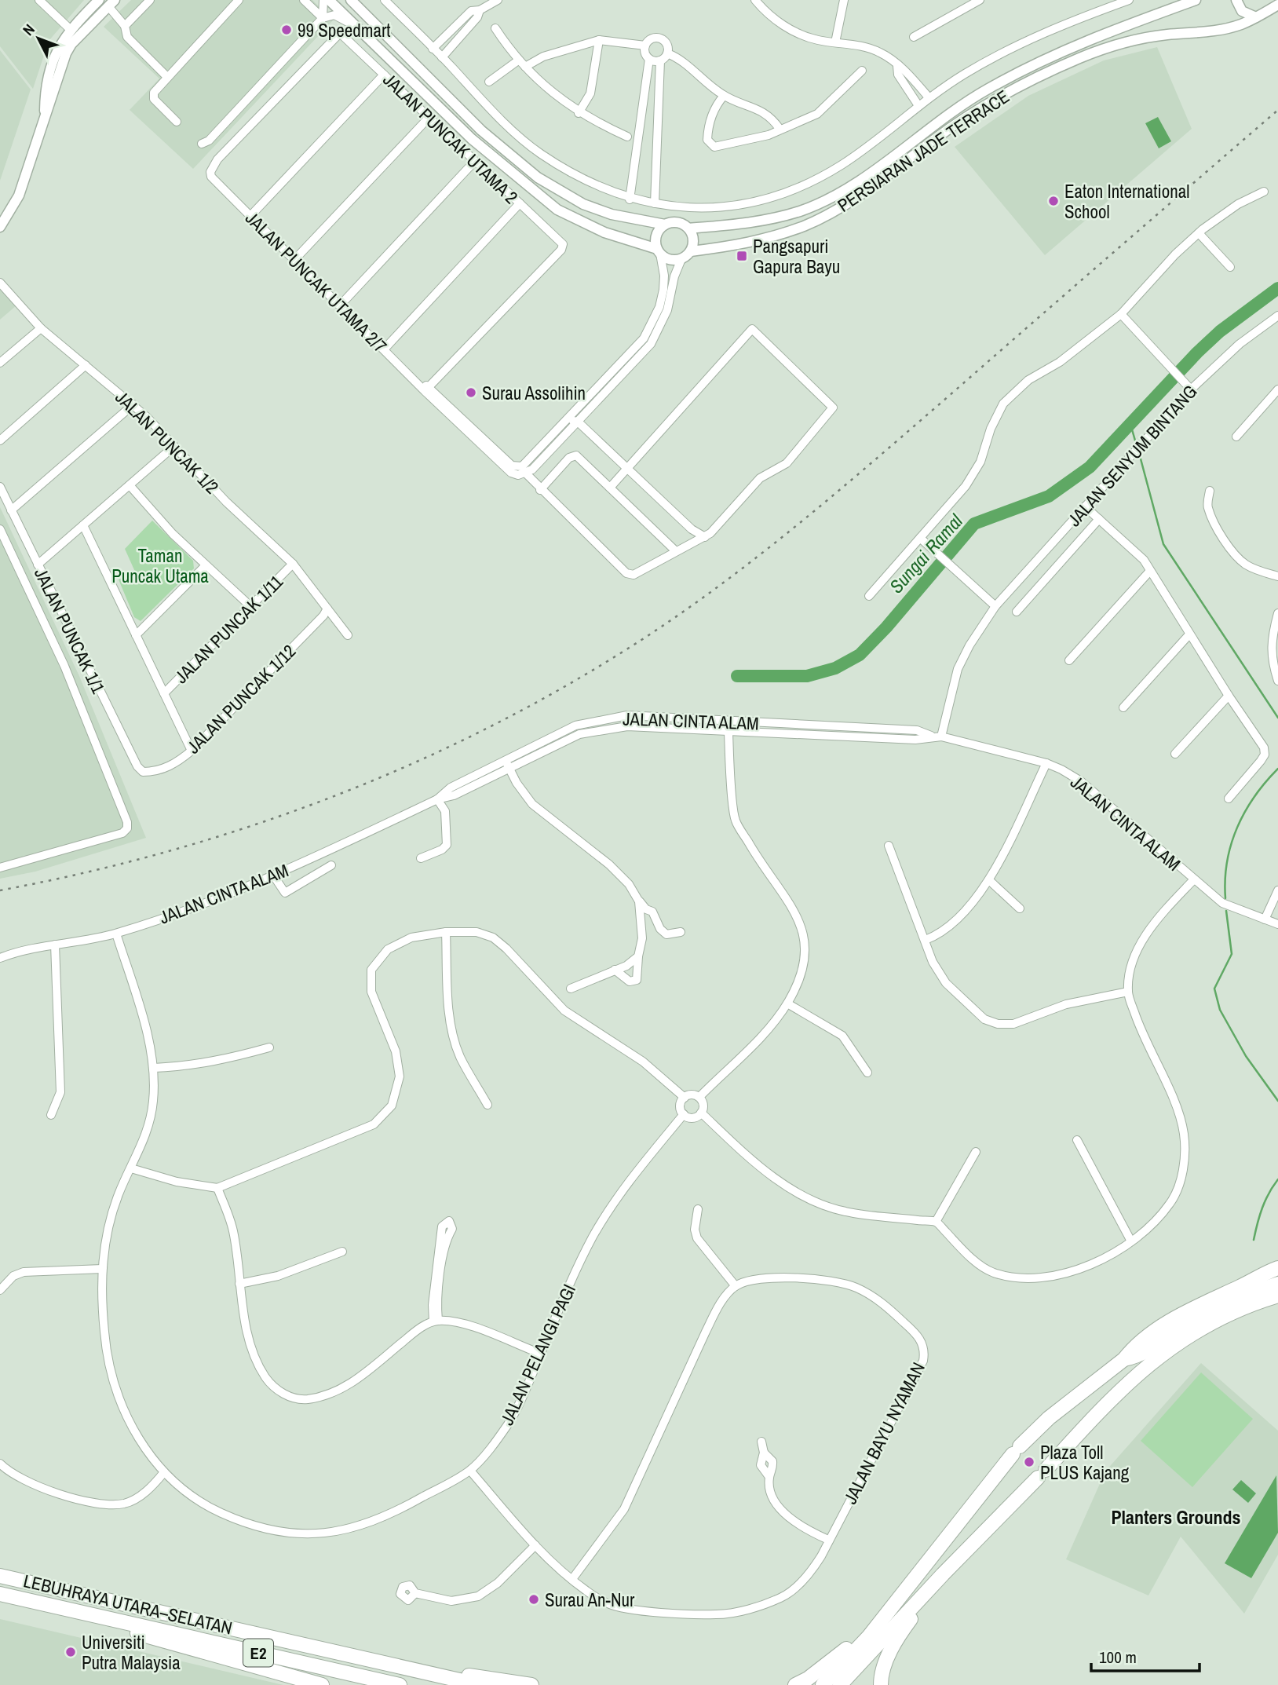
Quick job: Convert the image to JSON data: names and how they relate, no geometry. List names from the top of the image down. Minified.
{"streets":{"highway":["LEBUHRAYA UTARA–SELATAN","E2"],"street":["JALAN PUNCAK UTAMA 2","PERSIARAN JADE TERRACE","JALAN PUNCAK UTAMA 2/7","JALAN PUNCAK 1/2","JALAN SENYUM BINTANG","JALAN PUNCAK 1/11","JALAN PUNCAK 1/1","JALAN PUNCAK 1/12","JALAN CINTA ALAM","JALAN PELANGI PAGI","JALAN BAYU NYAMAN"]},"crossings":[["JALAN PUNCAK UTAMA 2","JALAN PUNCAK UTAMA 2/7"],["JALAN PUNCAK 1/2","JALAN PUNCAK 1/11"],["JALAN PUNCAK 1/2","JALAN PUNCAK 1/12"],["JALAN SENYUM BINTANG","JALAN CINTA ALAM"],["JALAN PUNCAK 1/1","JALAN PUNCAK 1/12"],["JALAN CINTA ALAM","JALAN PELANGI PAGI"],["JALAN PELANGI PAGI","JALAN BAYU NYAMAN"]],"districts":["Planters Grounds"],"water":["Sungai Ramal"],"parks":["Taman Puncak Utama"],"places":{"other":["99 Speedmart","Eaton International School","Surau Assolihin","Plaza Toll PLUS Kajang","Surau An-Nur","Universiti Putra Malaysia"],"transit":["Pangsapuri Gapura Bayu"]},"scale_bar":"100 m","north":"top left"}
